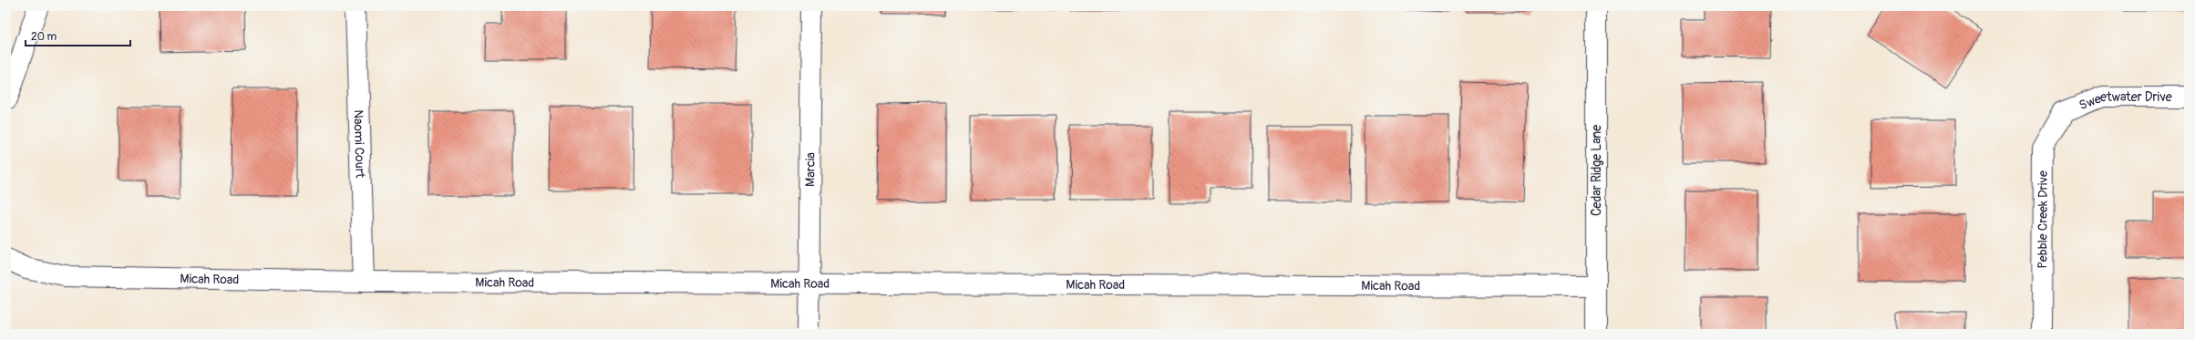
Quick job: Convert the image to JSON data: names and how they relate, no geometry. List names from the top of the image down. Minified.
{"streets":{"street":["Sweetwater Drive","Naomi Court","Marcia","Cedar Ridge Lane","Pebble Creek Drive","Micah Road"]},"crossings":[["Sweetwater Drive","Pebble Creek Drive"],["Naomi Court","Micah Road"],["Marcia","Micah Road"],["Cedar Ridge Lane","Micah Road"]],"scale_bar":"20 m"}
